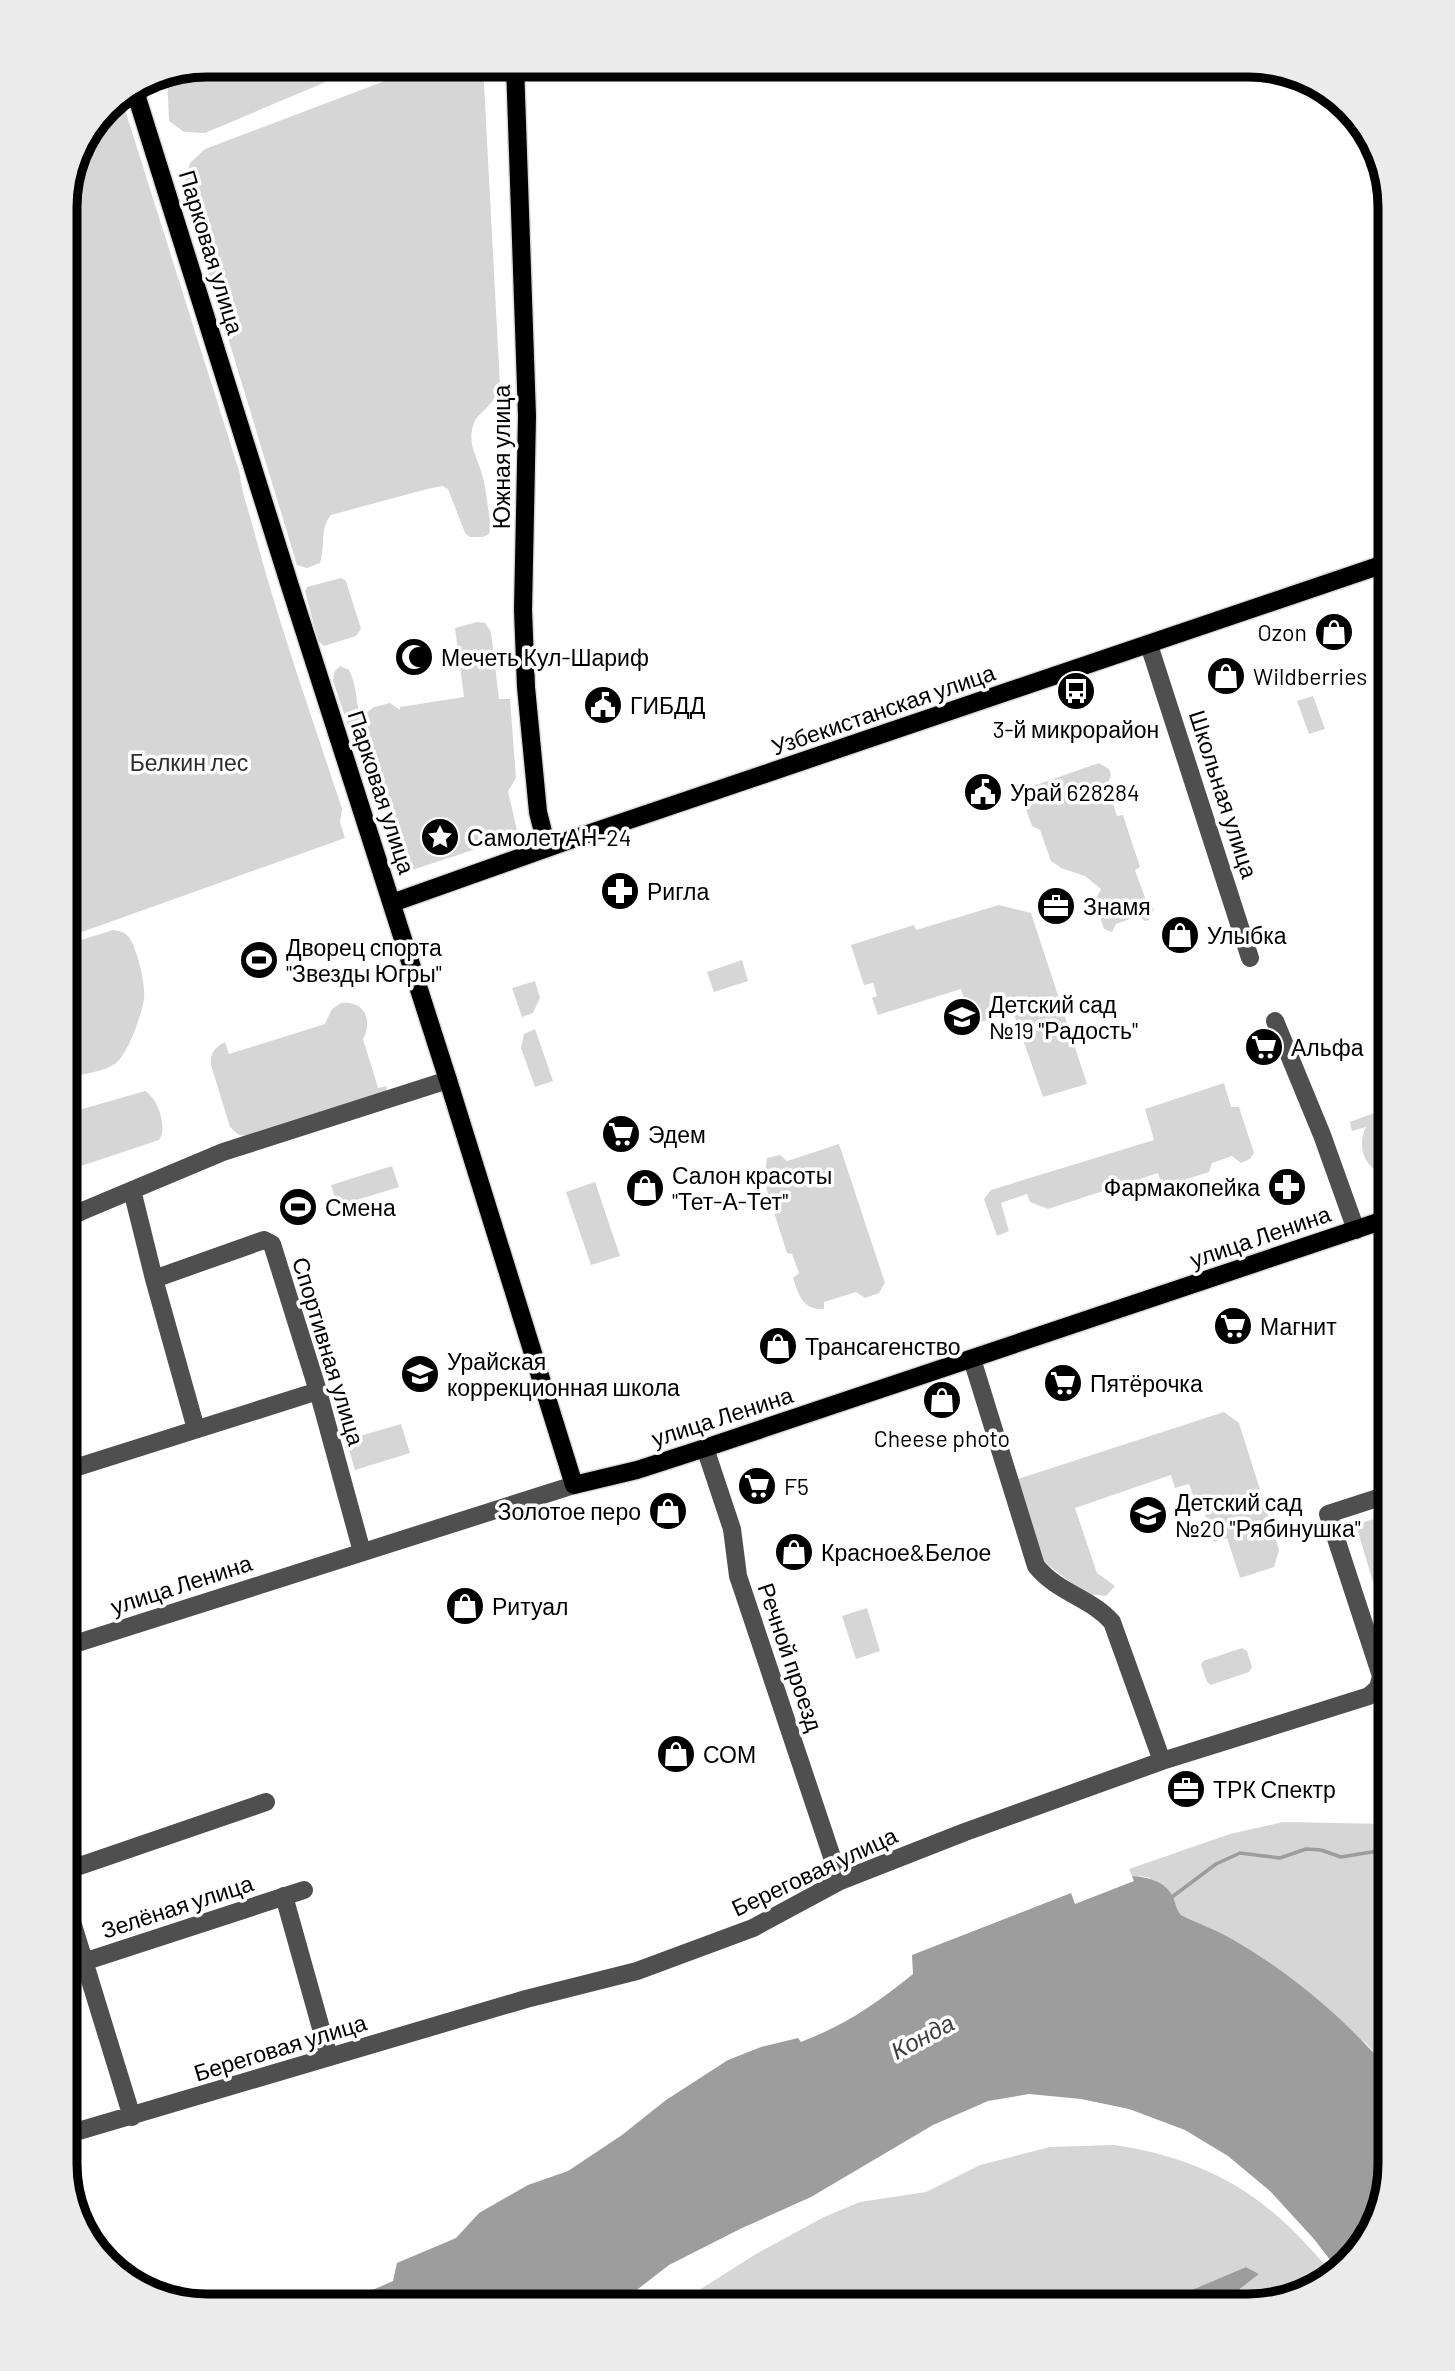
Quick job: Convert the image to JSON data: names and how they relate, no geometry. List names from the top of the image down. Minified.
{"streets":{"main road":["Парковая улица","Южная улица","Узбекистанская улица","улица Ленина"],"street":["Школьная улица","Спортивная улица","Речной проезд","Береговая улица","Зелёная улица"]},"crossings":[["Парковая улица","Узбекистанская улица"],["Парковая улица","улица Ленина"],["Южная улица","Узбекистанская улица"],["Узбекистанская улица","Школьная улица"],["улица Ленина","Спортивная улица"],["улица Ленина","Речной проезд"],["Речной проезд","Береговая улица"]],"water":["Конда"],"parks":["Белкин лес"],"places":{"shop":["Ozon","Wildberries","Улыбка","Салон красоты \"Тет-А-Тет\"","Трансагенство","Cheese photo","Золотое перо","Красное&Белое","Ритуал","СОМ"],"mosque":["Мечеть Кул-Шариф"],"bus stop":["3-й микрорайон"],"public building":["ГИБДД","Урай 628284"],"place":["Самолет АН-24"],"pharmacy":["Ригла","Фармакопейка"],"office":["Знамя","ТРК Спектр"],"sports":["Дворец спорта \"Звезды Югры\"","Смена"],"school or university":["Детский сад №19 \"Радость\"","Урайская коррекционная школа","Детский сад №20 \"Рябинушка\""],"supermarket":["Альфа","Эдем","Магнит","Пятёрочка","F5"]}}
